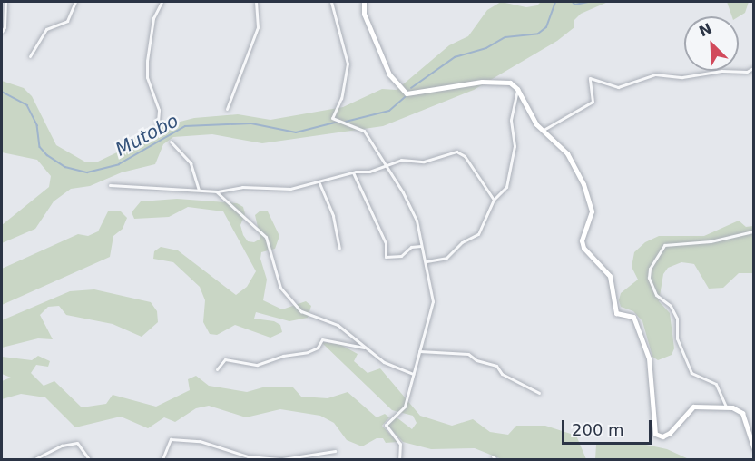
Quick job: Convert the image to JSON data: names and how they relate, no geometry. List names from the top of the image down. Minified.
{"water":["Mutobo"],"scale_bar":"200 m","north":"top left"}
